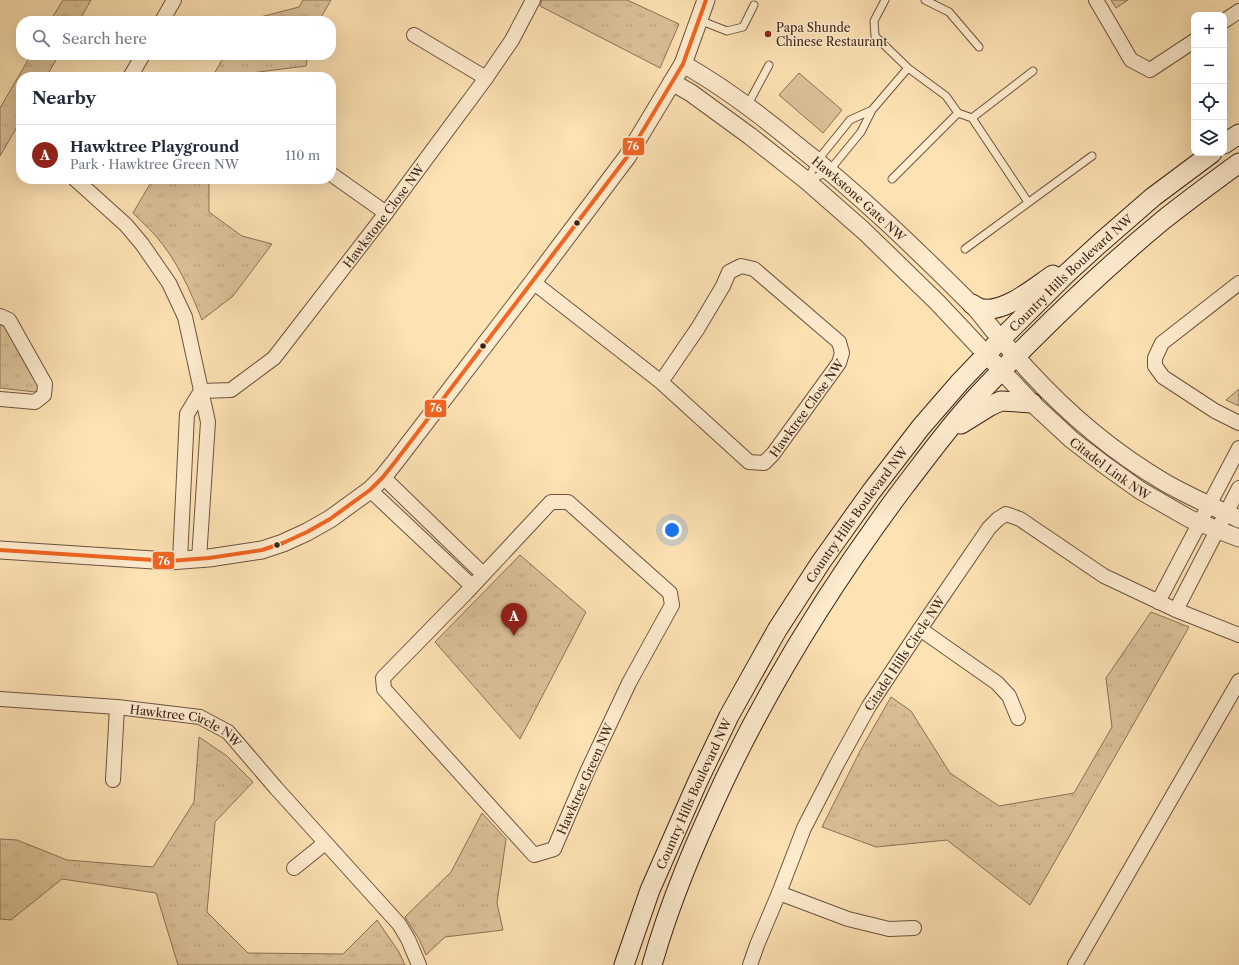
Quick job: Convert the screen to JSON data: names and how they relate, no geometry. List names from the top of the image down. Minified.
{"streets":{"main road":["Country Hills Boulevard NW"],"street":["Hawkstone Gate NW","Hawkstone Close NW","Hawktree Close NW","Citadel Link NW","Citadel Hills Circle NW","Hawktree Circle NW","Hawktree Green NW"]},"crossings":[["Hawkstone Gate NW","Country Hills Boulevard NW"],["Hawkstone Gate NW","Citadel Link NW"],["Country Hills Boulevard NW","Citadel Link NW"]],"places":["Papa Shunde Chinese Restaurant"],"lines":["transit line 76"],"page":{"map_buttons":["+","−"],"search":"Search here","heading":"Nearby","list":[{"mark":"A","name":"Hawktree Playground","note":"Park · Hawktree Green NW","value":"110 m"}],"pins":"A"}}
